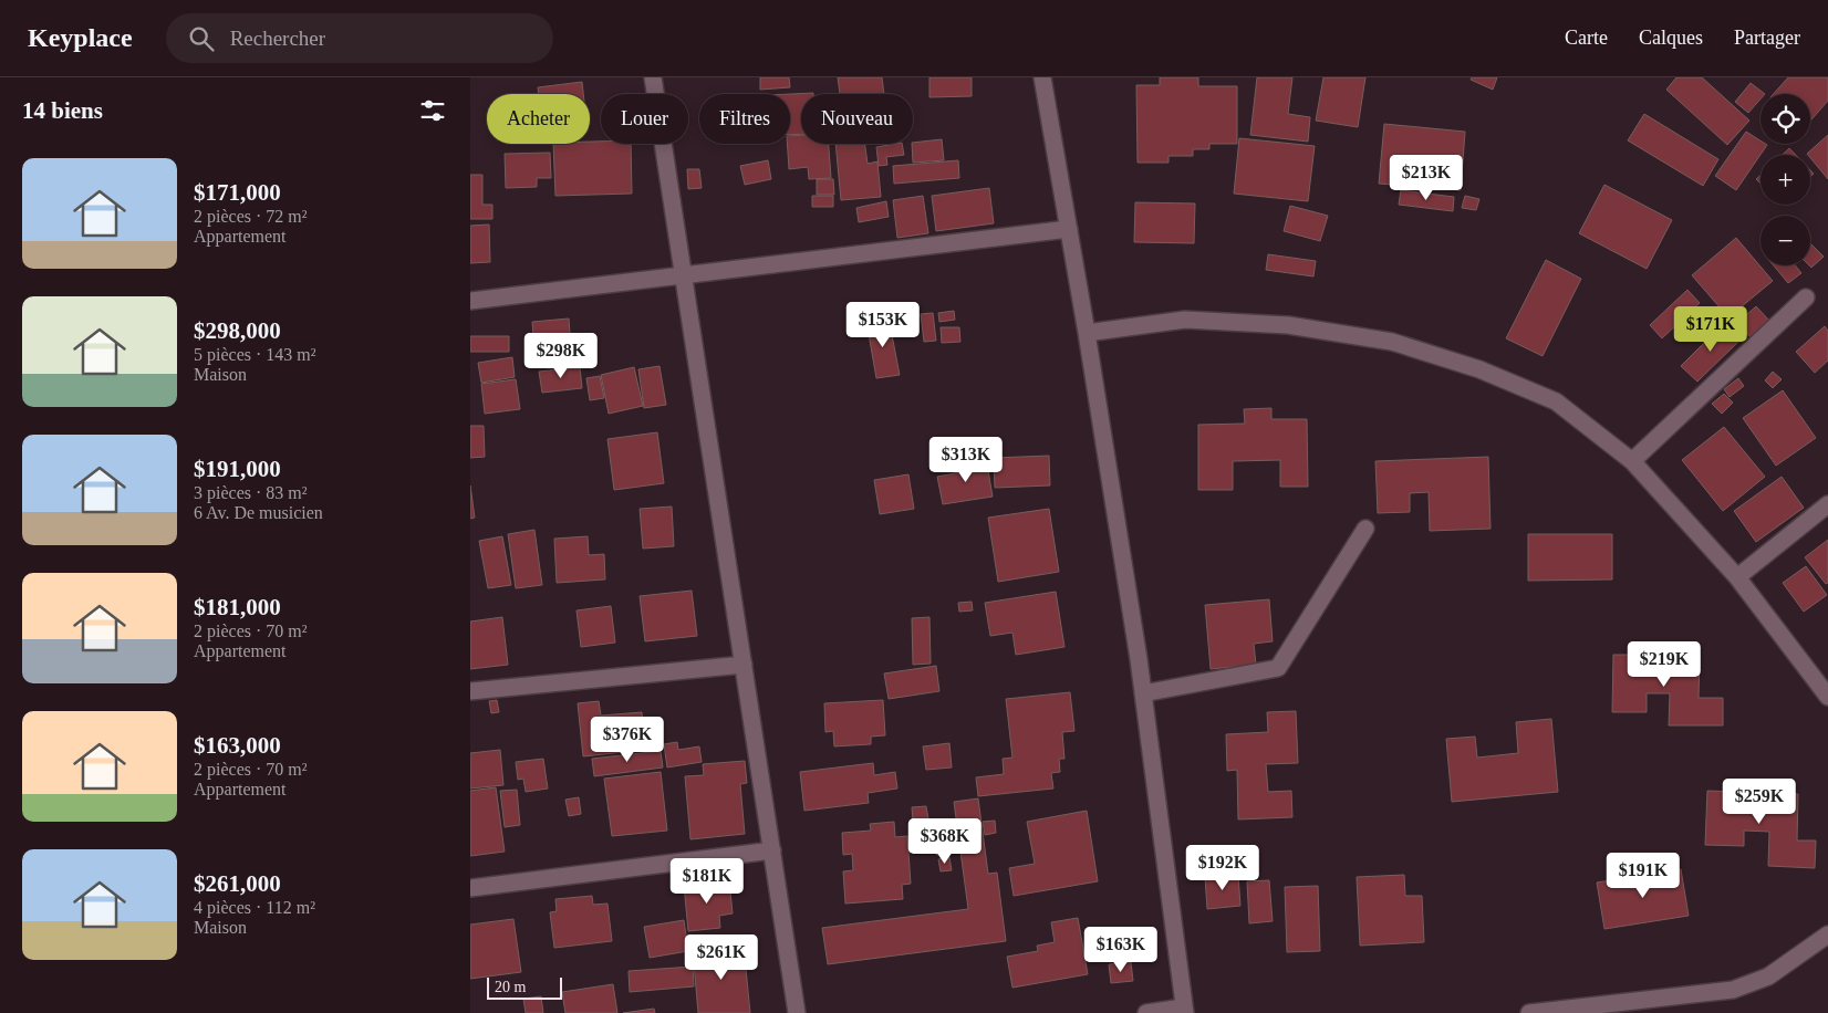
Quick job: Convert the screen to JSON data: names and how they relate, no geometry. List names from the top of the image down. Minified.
{"scale_bar":"20 m","page":{"header":"Keyplace","search":"Rechercher","nav":["Carte","Calques","Partager"],"heading":"14 biens","map_buttons":["+","−"],"chip":["Acheter","Louer","Filtres","Nouveau"],"list":[{"name":"$171,000","note":"2 pièces · 72 m² · Appartement"},{"name":"$298,000","note":"5 pièces · 143 m² · Maison"},{"name":"$191,000","note":"3 pièces · 83 m² · 6 Av. De musicien"},{"name":"$181,000","note":"2 pièces · 70 m² · Appartement"},{"name":"$163,000","note":"2 pièces · 70 m² · Appartement"},{"name":"$261,000","note":"4 pièces · 112 m² · Maison"}],"price":["$213K","$153K","$171K","$298K","$313K","$219K","$376K","$259K","$368K","$192K","$191K","$181K","$163K","$261K"],"scale":"20 m"}}
